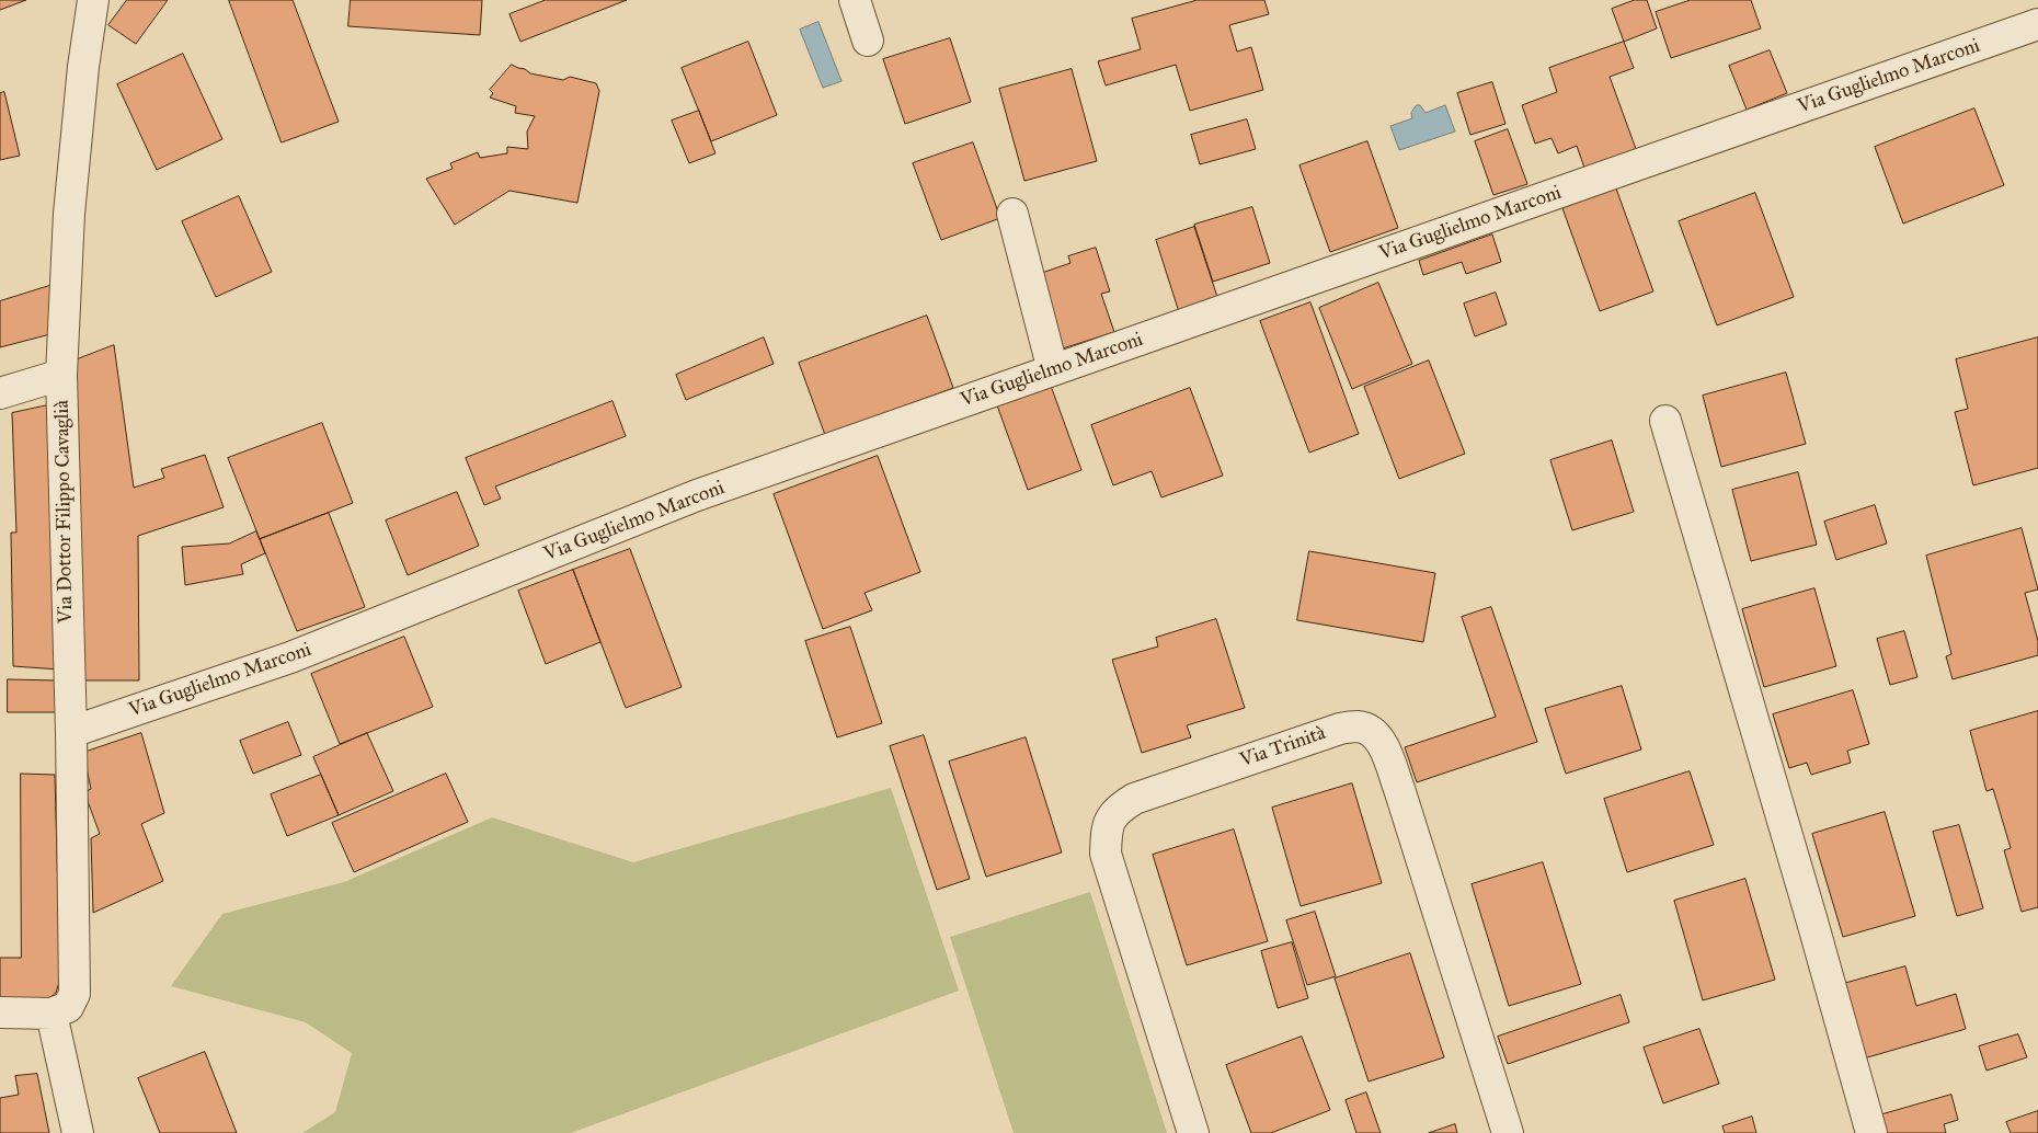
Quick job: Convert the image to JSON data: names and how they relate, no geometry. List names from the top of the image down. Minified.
{"streets":{"street":["Via Guglielmo Marconi","Via Dottor Filippo Cavaglià","Via Trinità"]},"crossings":[["Via Guglielmo Marconi","Via Dottor Filippo Cavaglià"]]}
